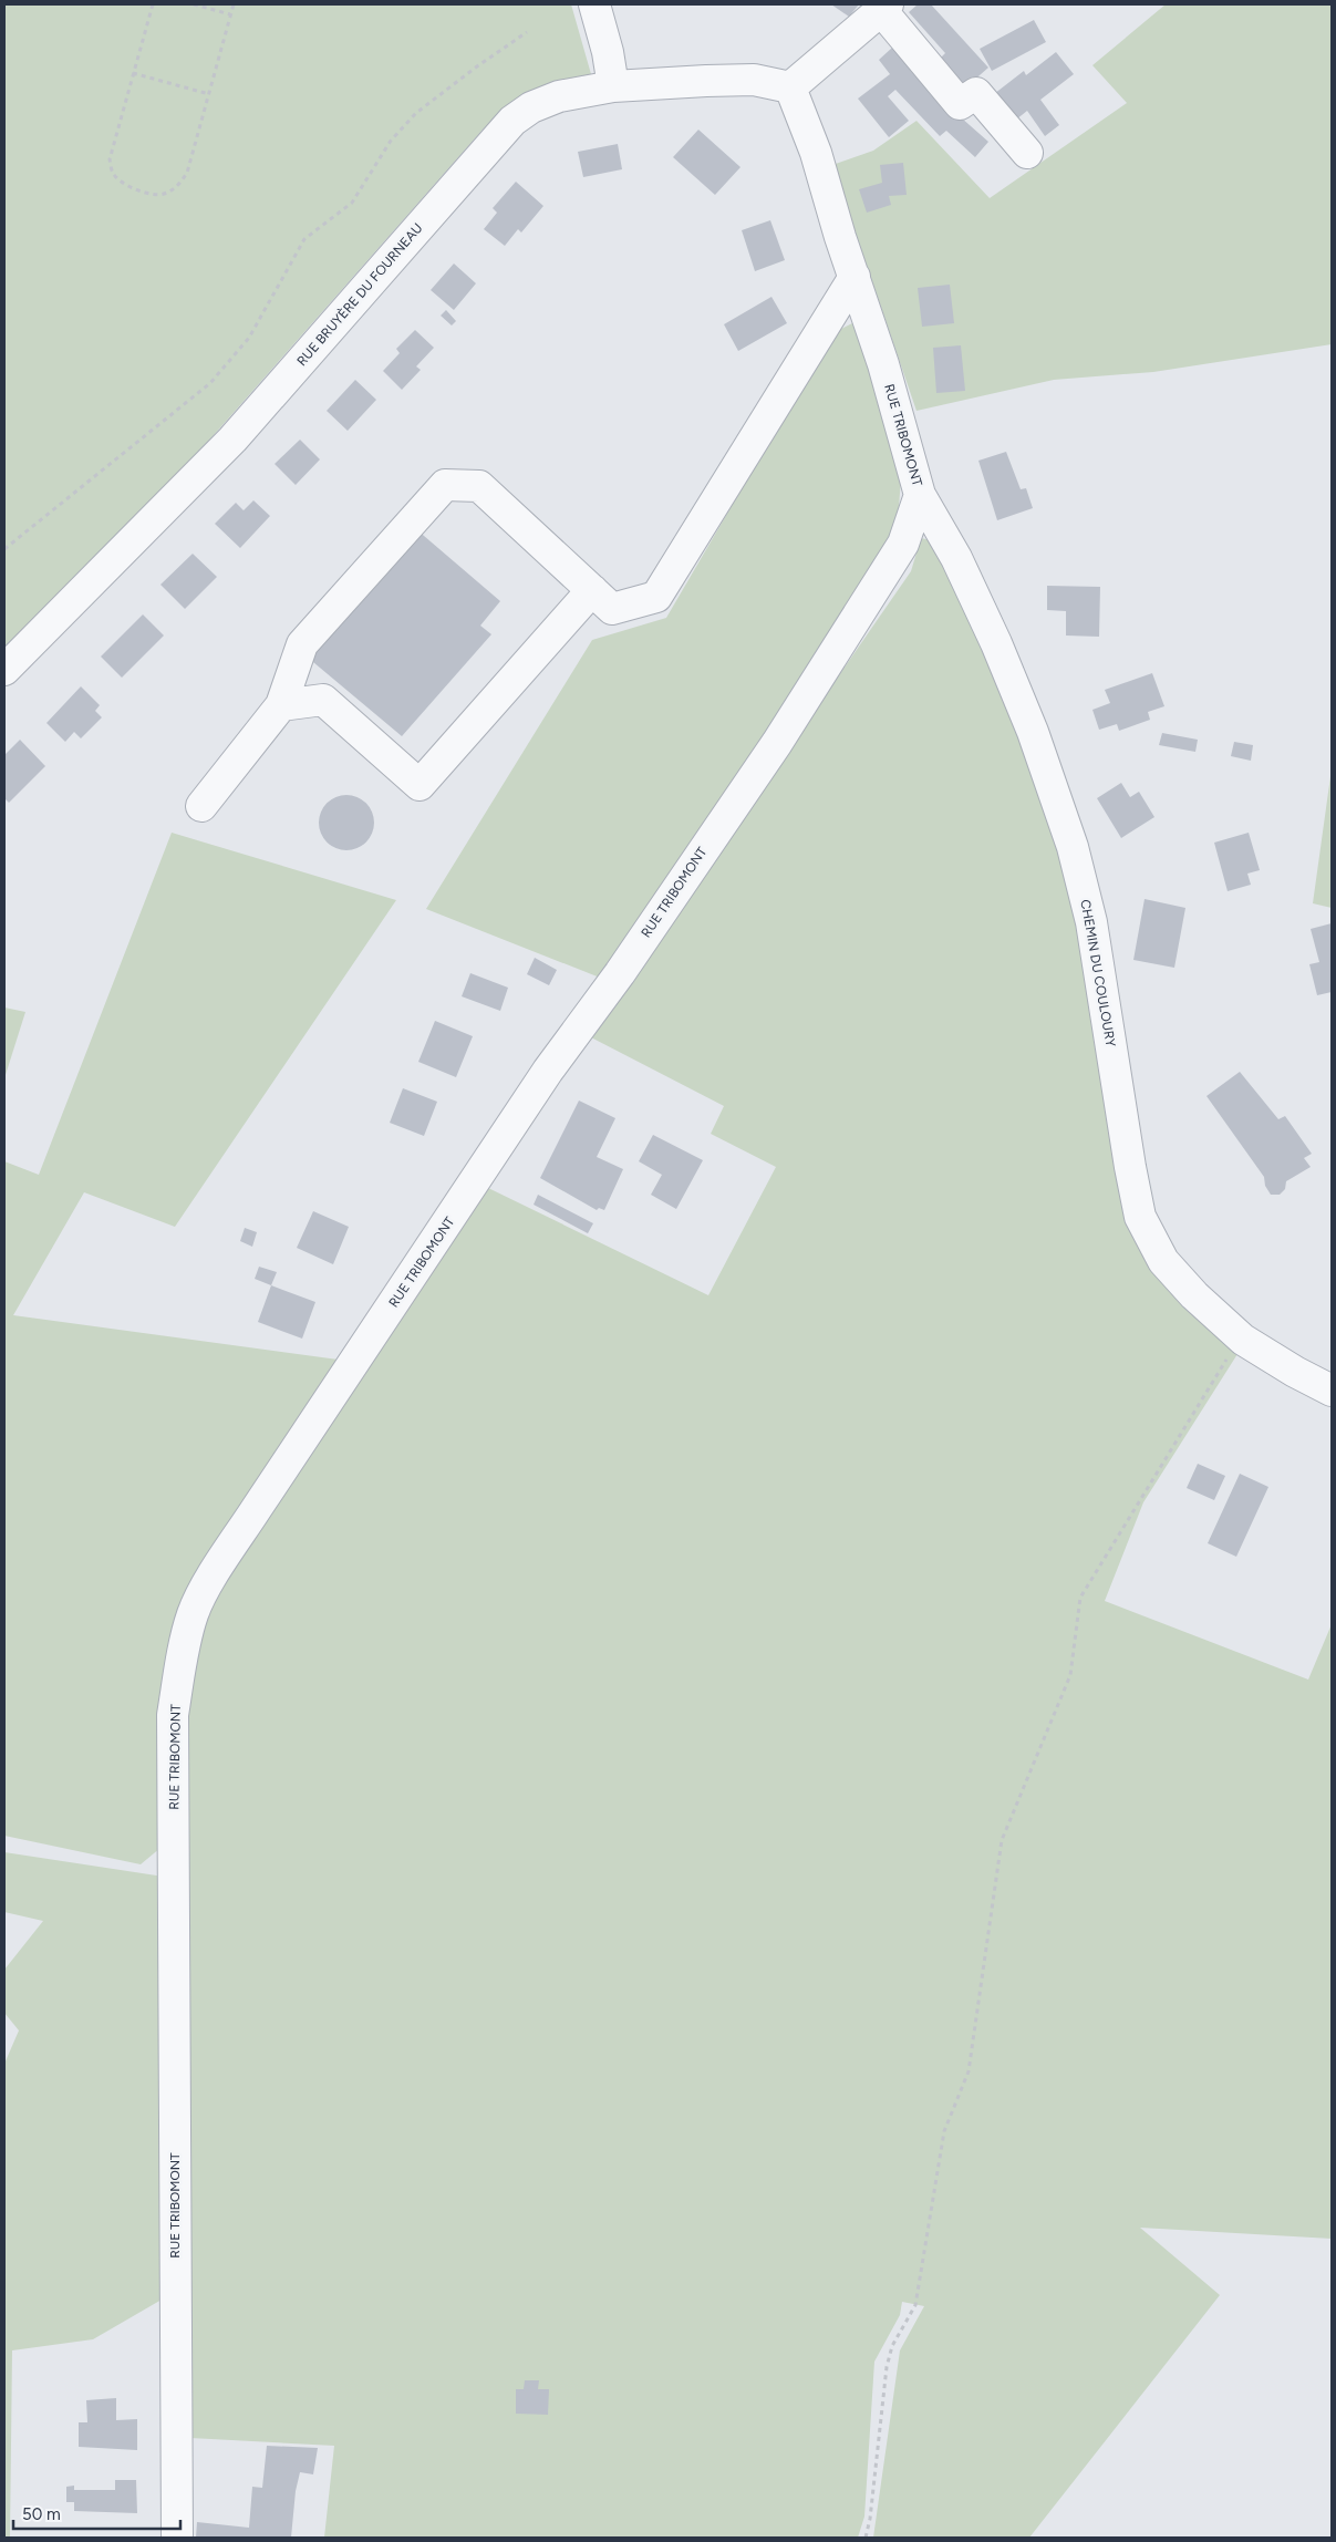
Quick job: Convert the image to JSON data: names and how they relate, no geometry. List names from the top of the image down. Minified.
{"streets":{"street":["RUE BRUYÈRE DU FOURNEAU","RUE TRIBOMONT","CHEMIN DU COULOURY"]},"crossings":[["RUE BRUYÈRE DU FOURNEAU","RUE TRIBOMONT"],["RUE TRIBOMONT","CHEMIN DU COULOURY"]],"scale_bar":"50 m"}
